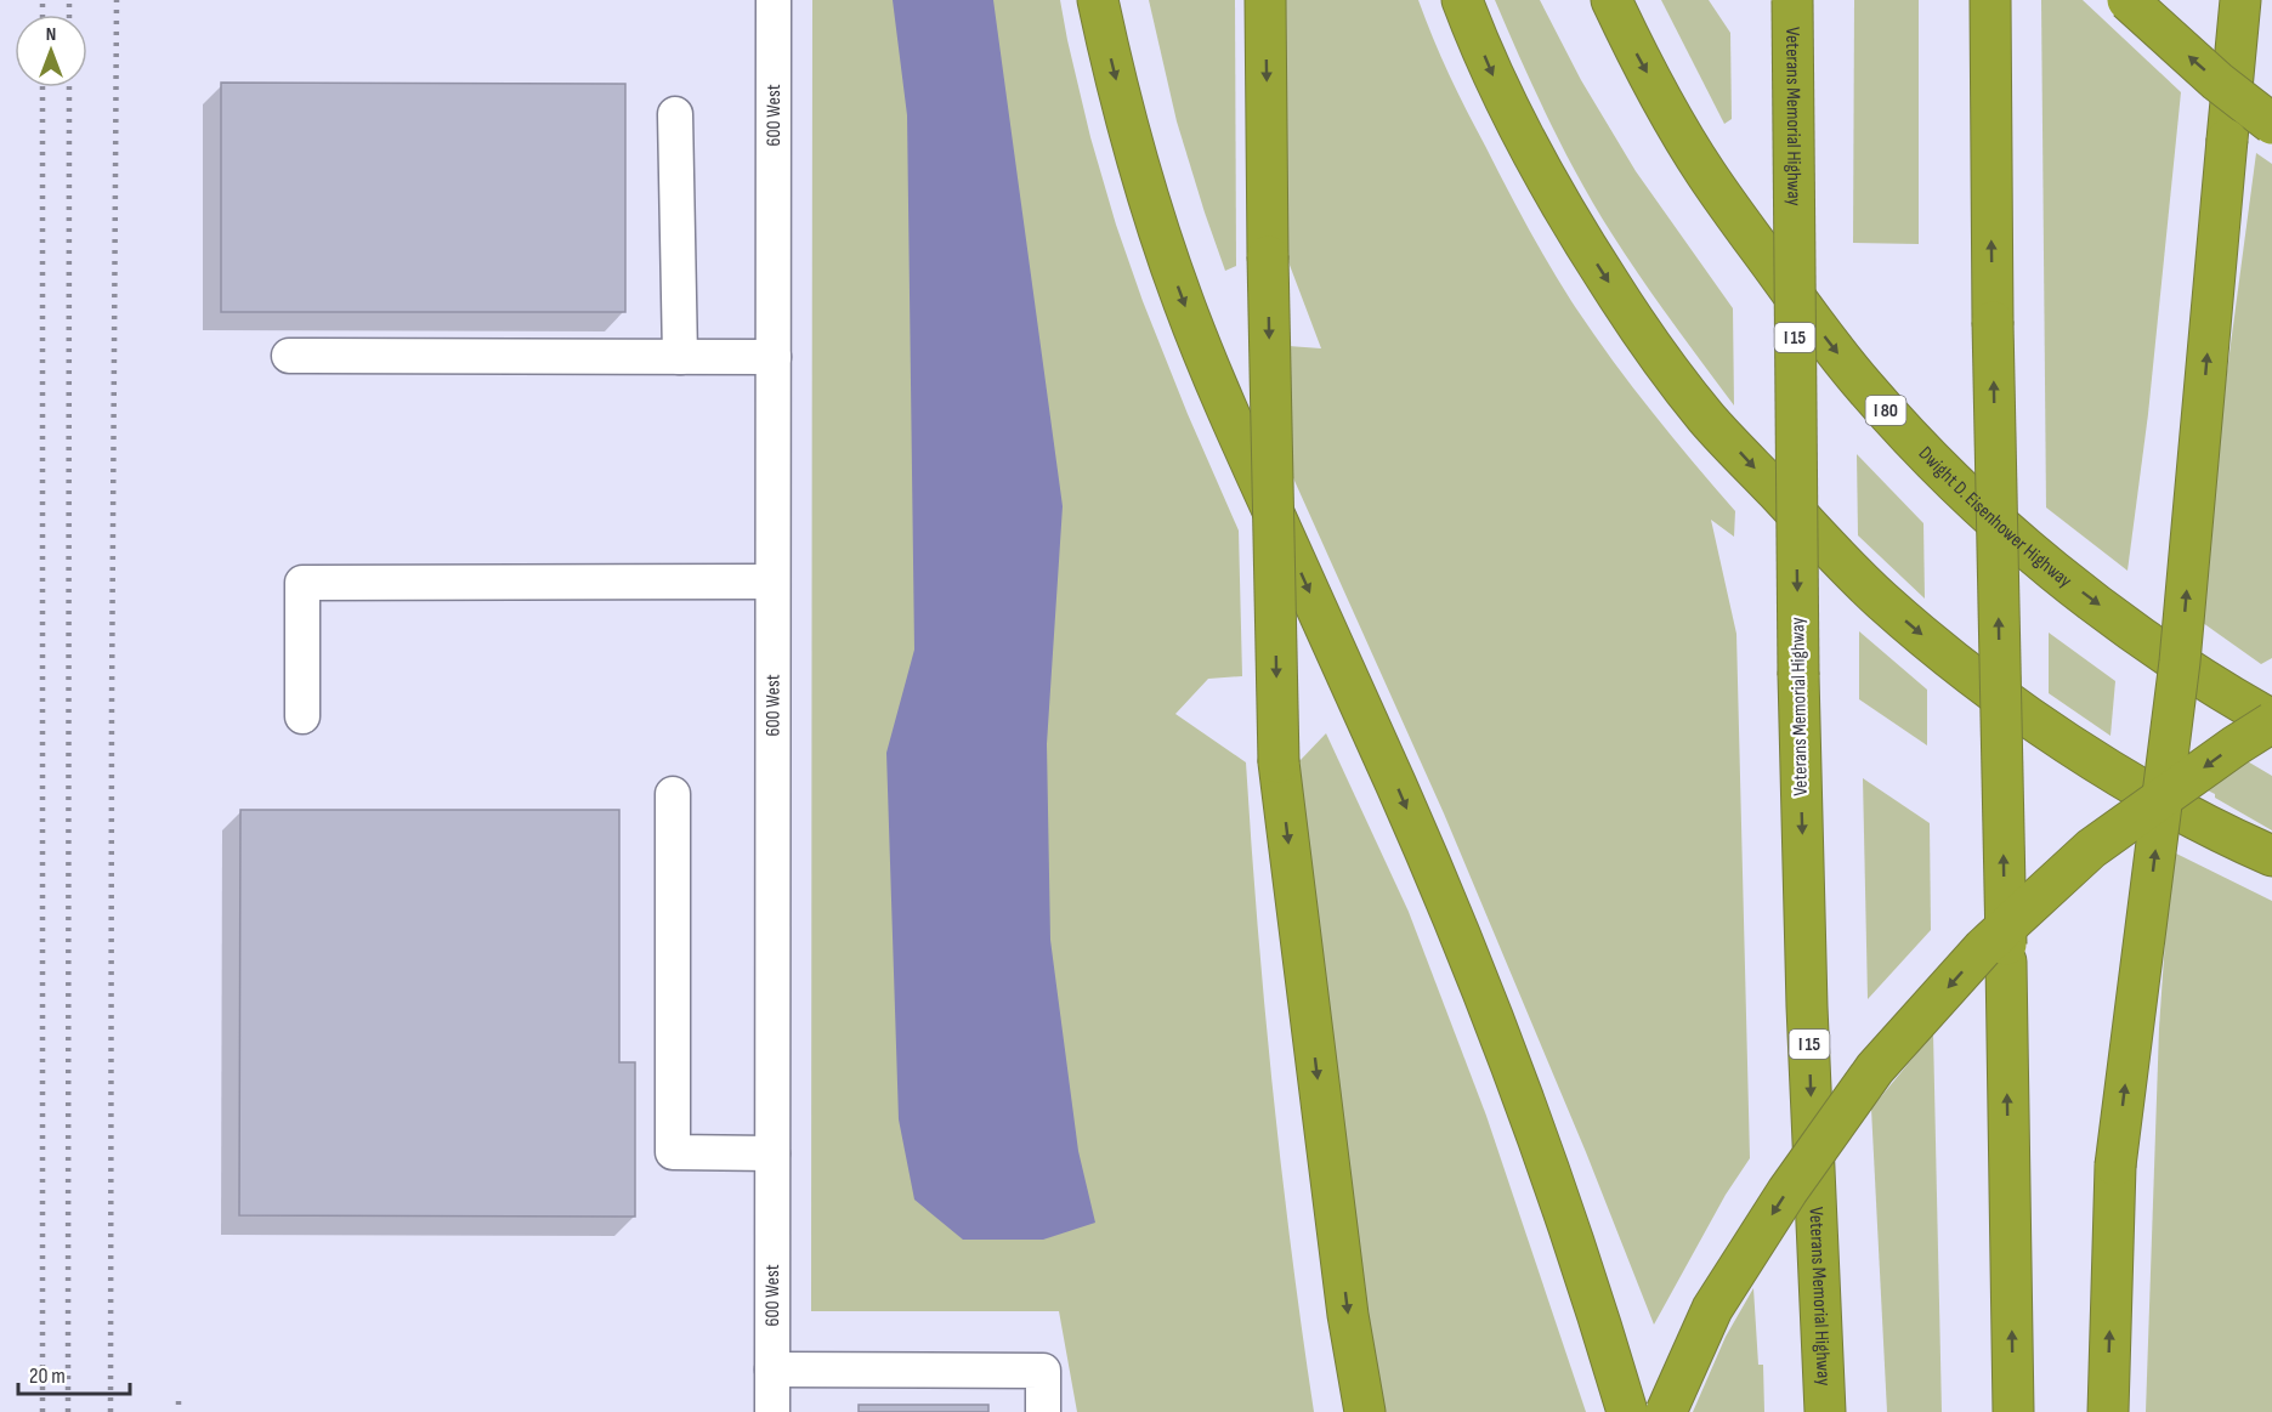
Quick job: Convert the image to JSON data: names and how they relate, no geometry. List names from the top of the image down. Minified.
{"streets":{"highway":["Veterans Memorial Highway","I 15","I 80","Dwight D. Eisenhower Highway"],"street":["600 West"]},"scale_bar":"20 m","north":"top"}
